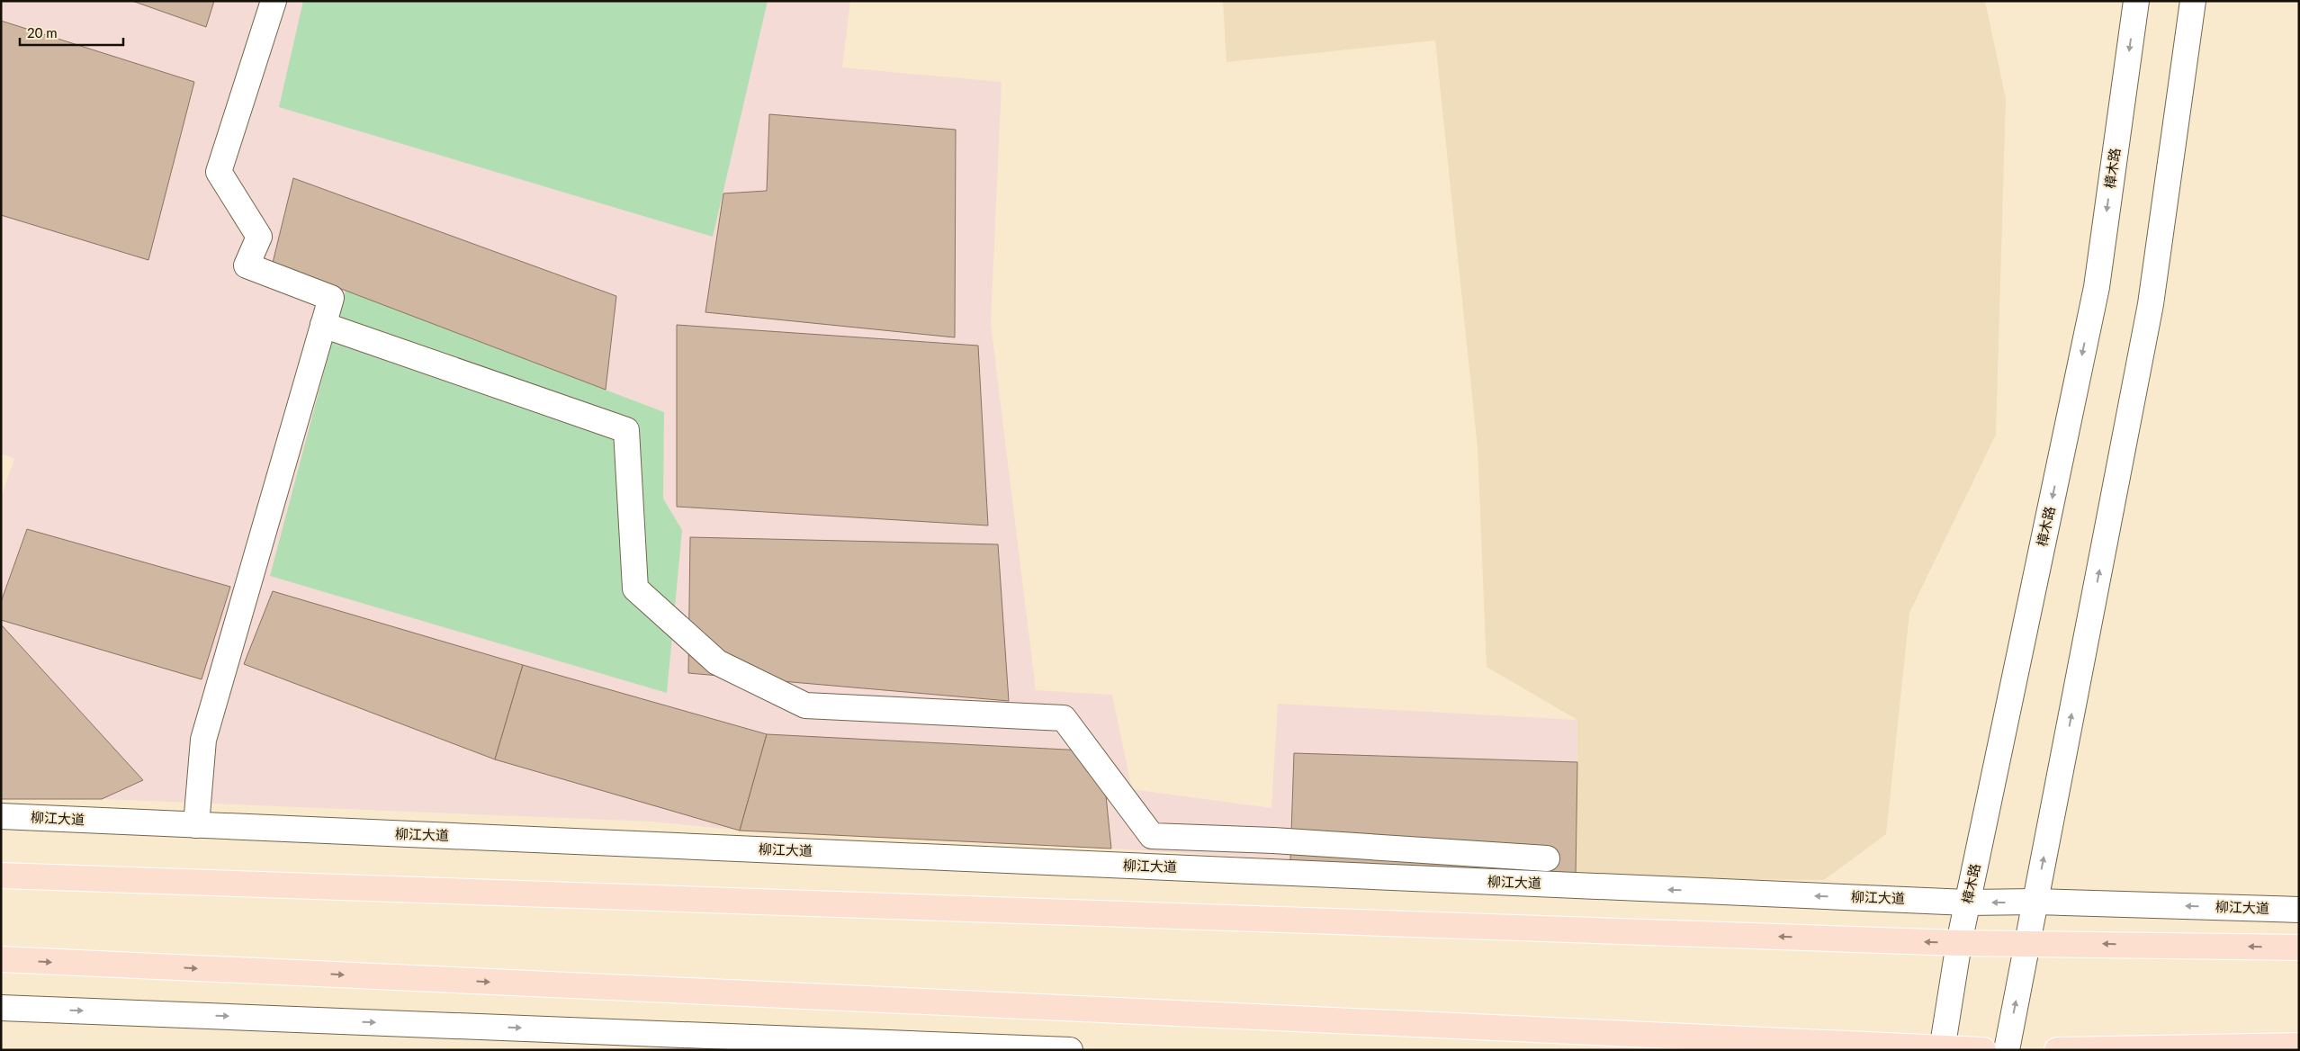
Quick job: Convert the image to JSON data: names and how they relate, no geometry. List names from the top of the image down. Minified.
{"streets":{"street":["樟木路","柳江大道"]},"crossings":[["樟木路","柳江大道"]],"scale_bar":"20 m"}
